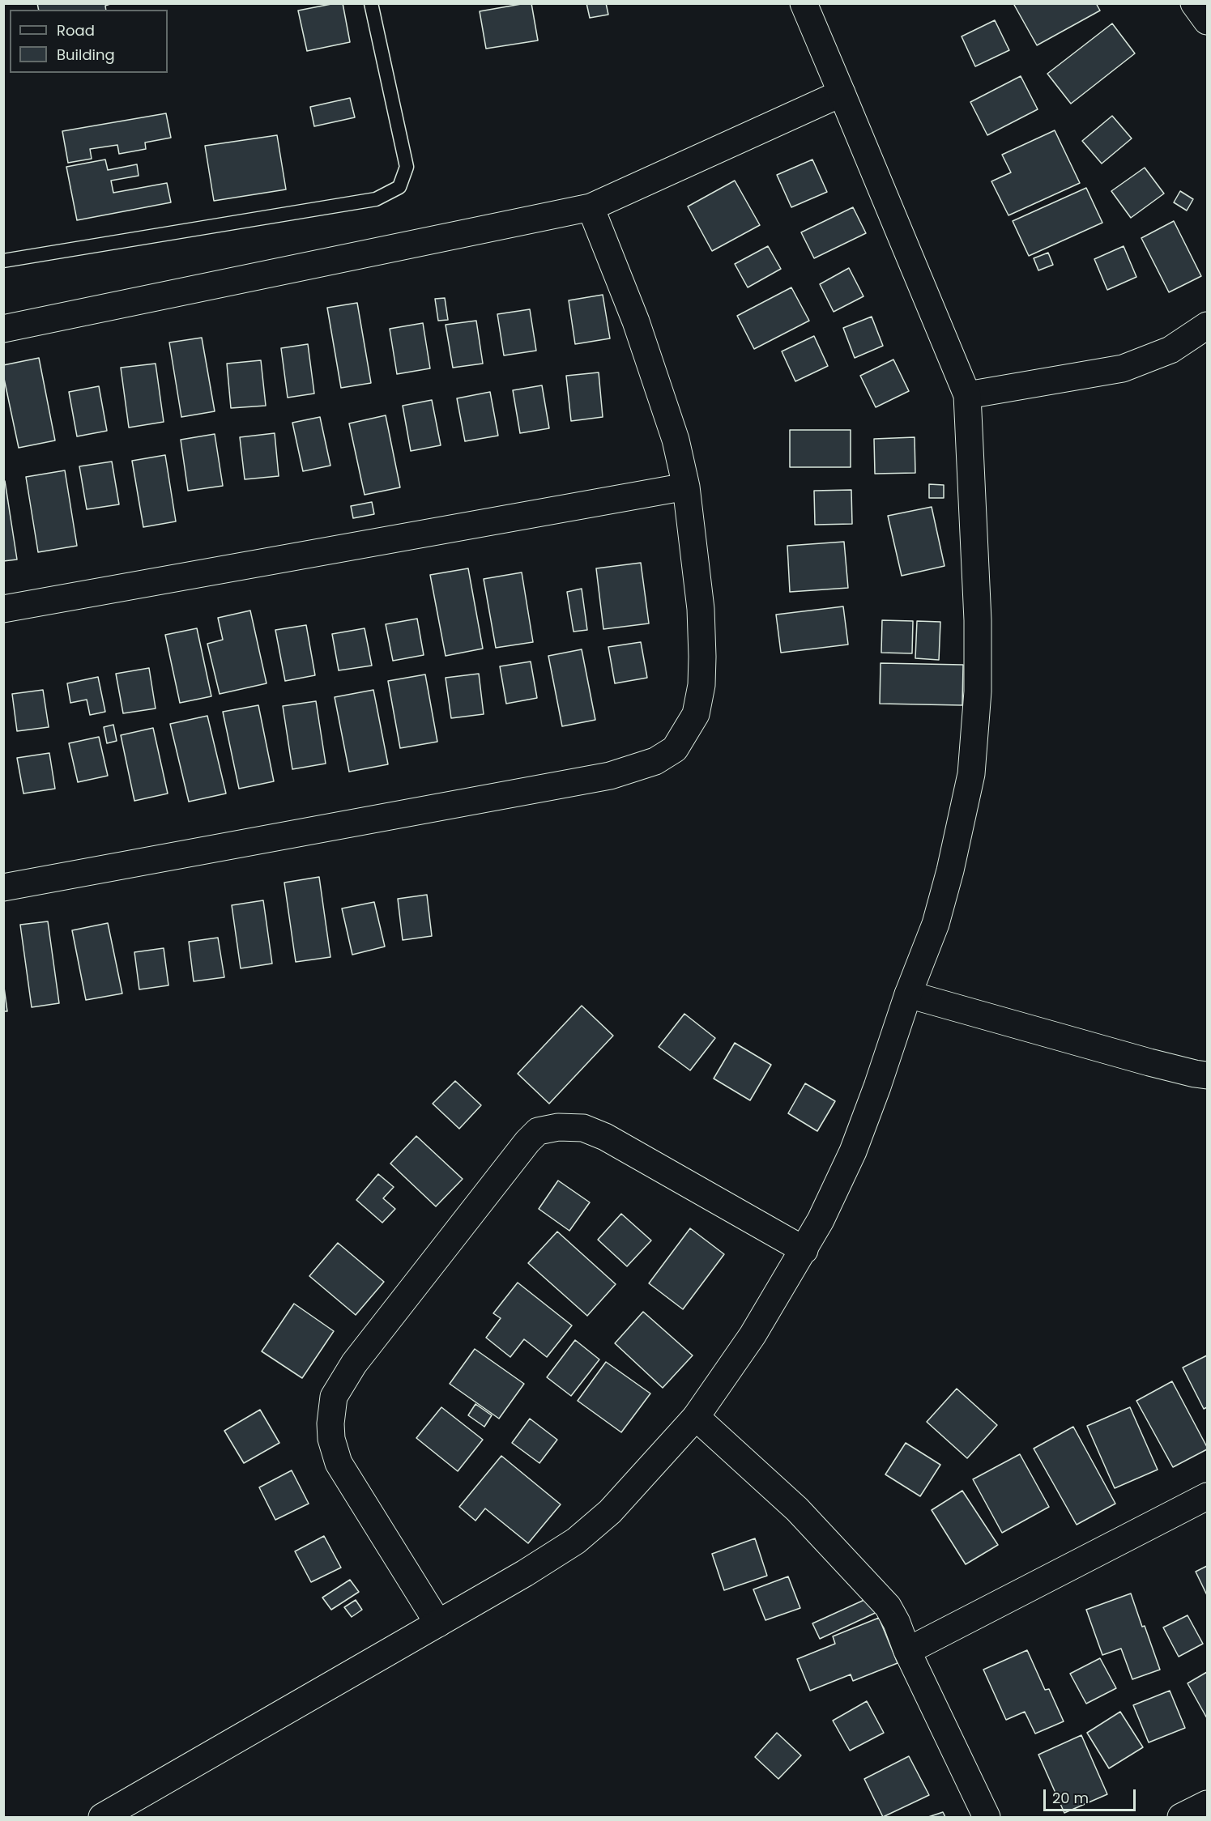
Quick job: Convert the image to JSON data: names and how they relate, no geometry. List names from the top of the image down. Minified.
{"legend":["Road","Building"],"scale_bar":"20 m"}
